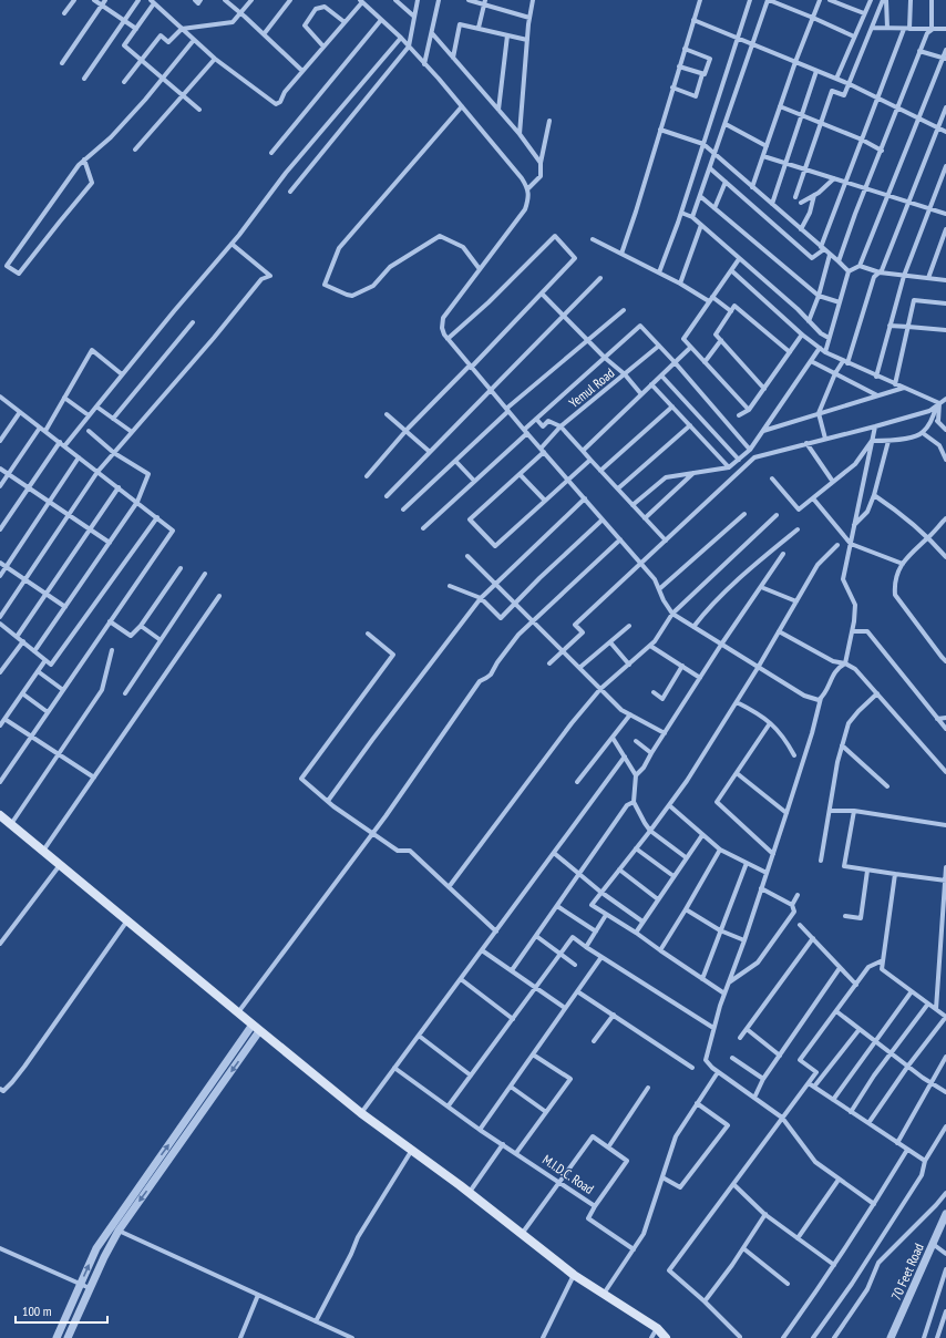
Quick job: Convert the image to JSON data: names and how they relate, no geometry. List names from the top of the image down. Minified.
{"streets":{"street":["Yemul Road","M.I.D.C. Road","70 Feet Road"]},"scale_bar":"100 m"}
